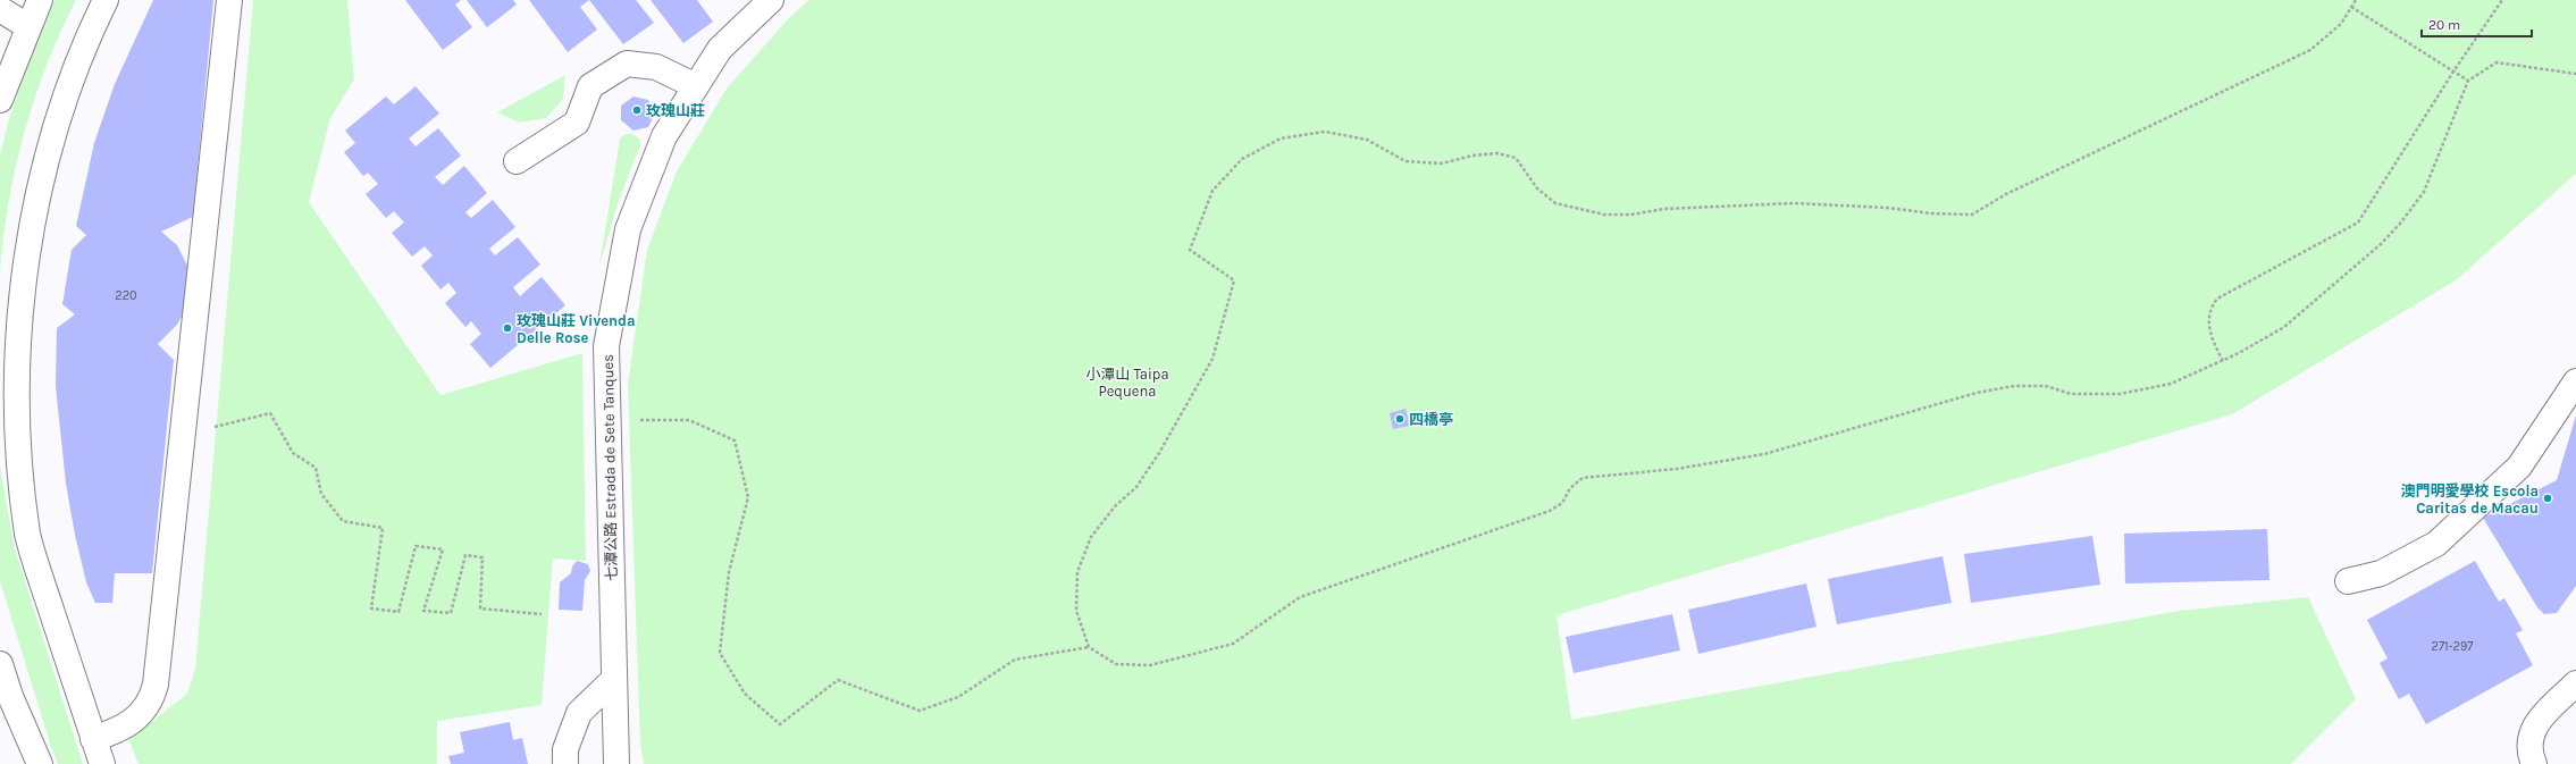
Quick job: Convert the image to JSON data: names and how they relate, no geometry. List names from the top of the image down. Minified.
{"streets":{"street":["七潭公路 Estrada de Sete Tanques"]},"parks":["小潭山 Taipa Pequena"],"places":["玫瑰山莊","玫瑰山莊 Vivenda Delle Rose","四橋亭","澳門明愛學校 Escola Caritas de Macau"],"house_numbers":["220","271-297"],"scale_bar":"20 m"}
